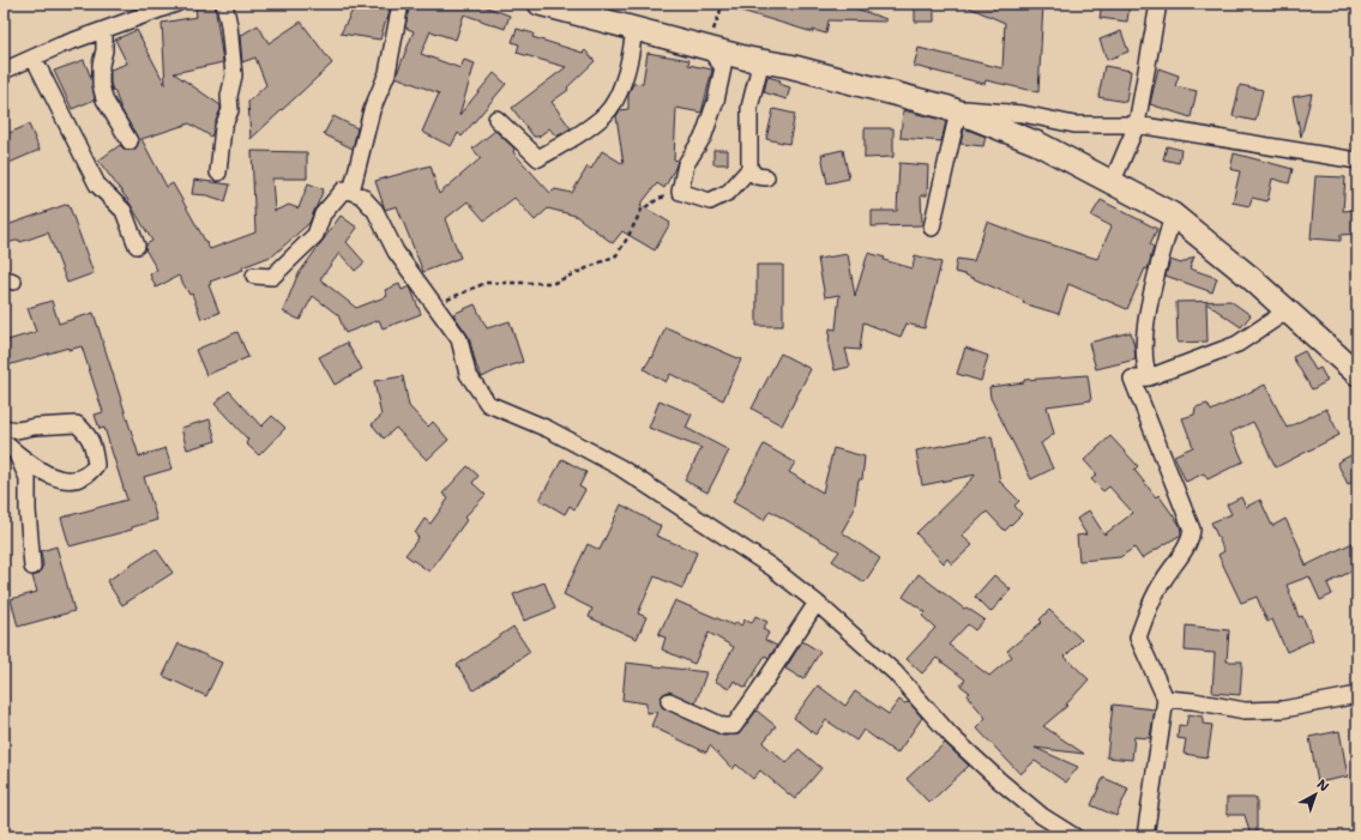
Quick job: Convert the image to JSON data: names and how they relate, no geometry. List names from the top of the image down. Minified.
{"north":"top right"}
